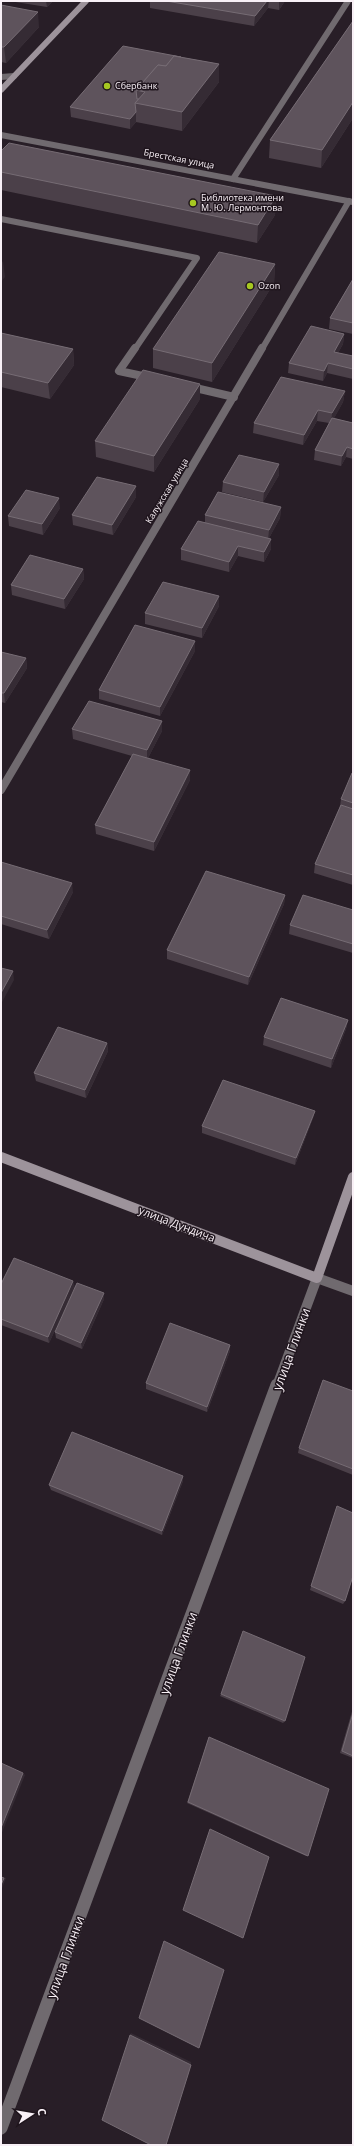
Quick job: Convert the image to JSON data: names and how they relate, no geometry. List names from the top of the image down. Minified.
{"streets":{"street":["Брестская улица","Калужская улица","улица Дундича","улица Глинки"]},"crossings":[["Брестская улица","Калужская улица"],["улица Дундича","улица Глинки"]],"places":["Сбербанк","Библиотека имени М. Ю. Лермонтова","Ozon"],"north":"right"}
